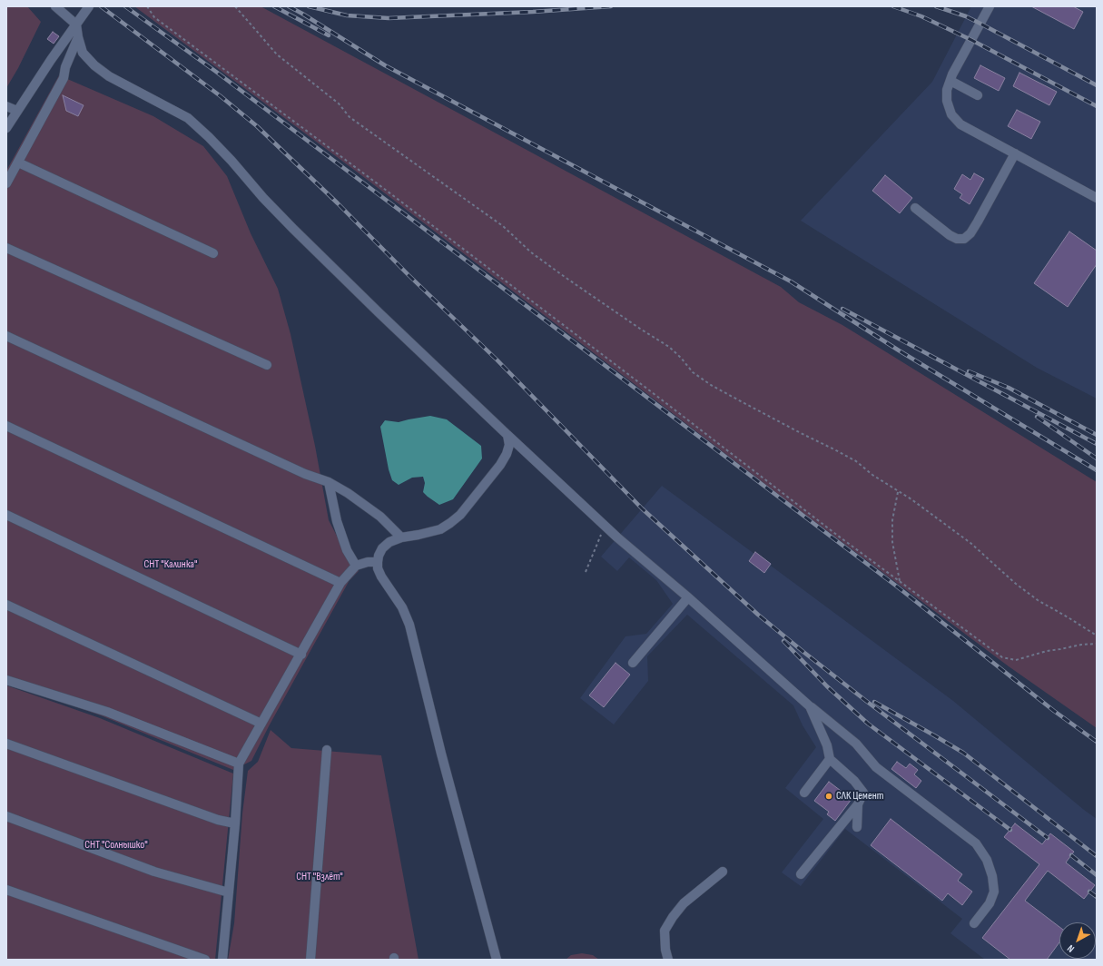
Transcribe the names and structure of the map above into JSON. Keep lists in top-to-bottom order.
{
  "parks": ["СНТ \"Калинка\"", "СНТ \"Солнышко\"", "СНТ \"Взлёт\""],
  "places": ["СЛК Цемент"],
  "north": "bottom left"
}
